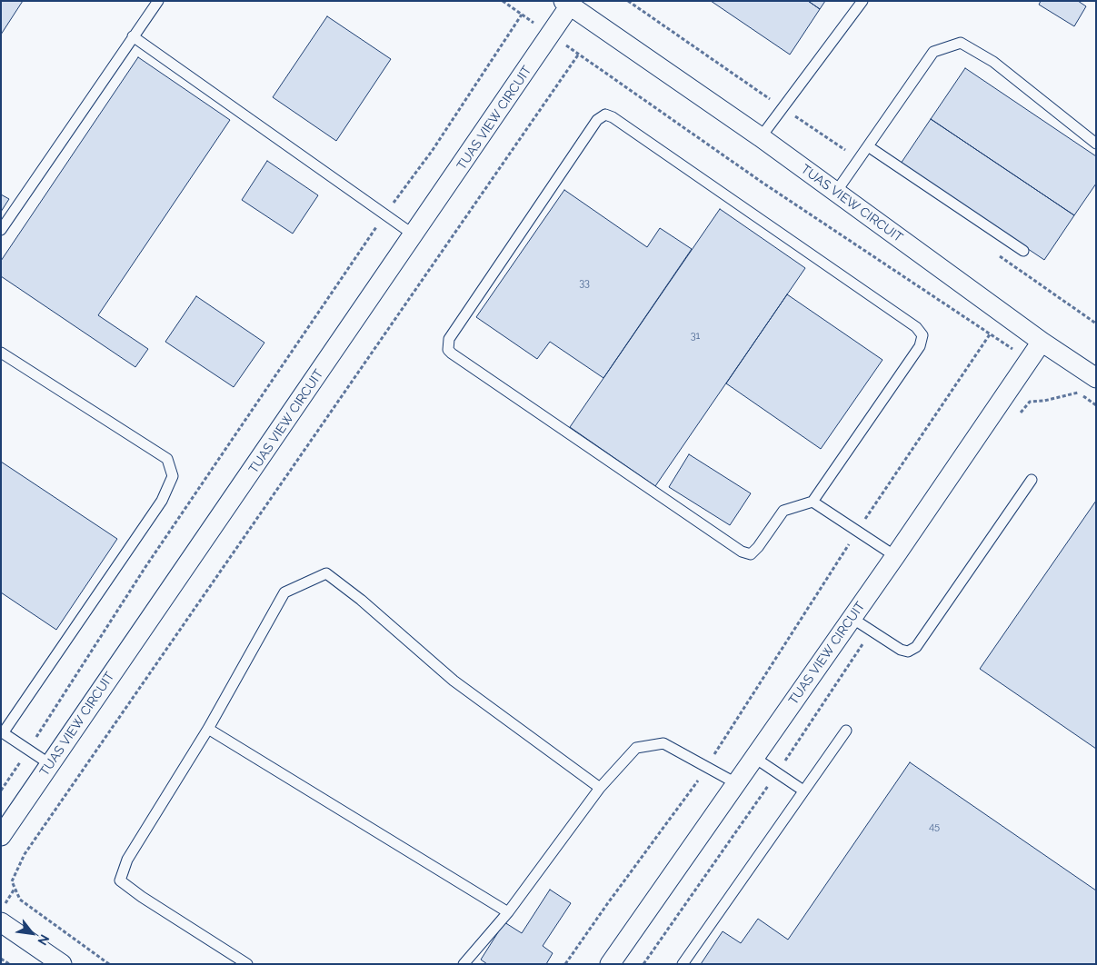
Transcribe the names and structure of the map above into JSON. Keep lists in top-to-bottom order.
{
  "streets": {
    "street": ["TUAS VIEW CIRCUIT"]
  },
  "house_numbers": ["33", "31", "45"],
  "north": "bottom right"
}
